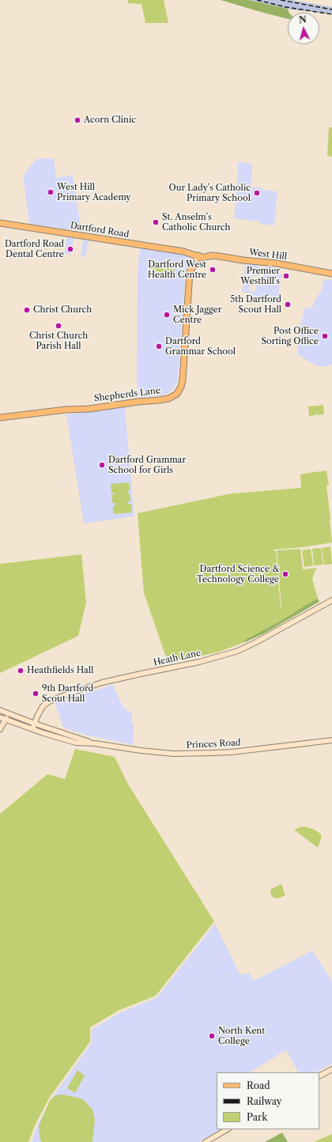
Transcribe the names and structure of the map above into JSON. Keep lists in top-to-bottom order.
{
  "streets": {
    "main road": [
      "Dartford Road",
      "West Hill",
      "Shepherds Lane",
      "Heath Lane",
      "Princes Road"
    ]
  },
  "crossings": [
    ["Dartford Road", "West Hill"],
    ["Dartford Road", "Shepherds Lane"],
    ["West Hill", "Shepherds Lane"],
    ["Heath Lane", "Princes Road"]
  ],
  "places": [
    "Acorn Clinic",
    "West Hill Primary Academy",
    "Our Lady's Catholic Primary School",
    "St. Anselm's Catholic Church",
    "Dartford Road Dental Centre",
    "Dartford West Health Centre",
    "Premier Westhill's",
    "5th Dartford Scout Hall",
    "Christ Church",
    "Mick Jagger Centre",
    "Christ Church Parish Hall",
    "Post Office Sorting Office",
    "Dartford Grammar School",
    "Dartford Grammar School for Girls",
    "Dartford Science & Technology College",
    "Heathfields Hall",
    "9th Dartford Scout Hall",
    "North Kent College"
  ],
  "legend": ["Road", "Railway", "Park"],
  "north": "top"
}
